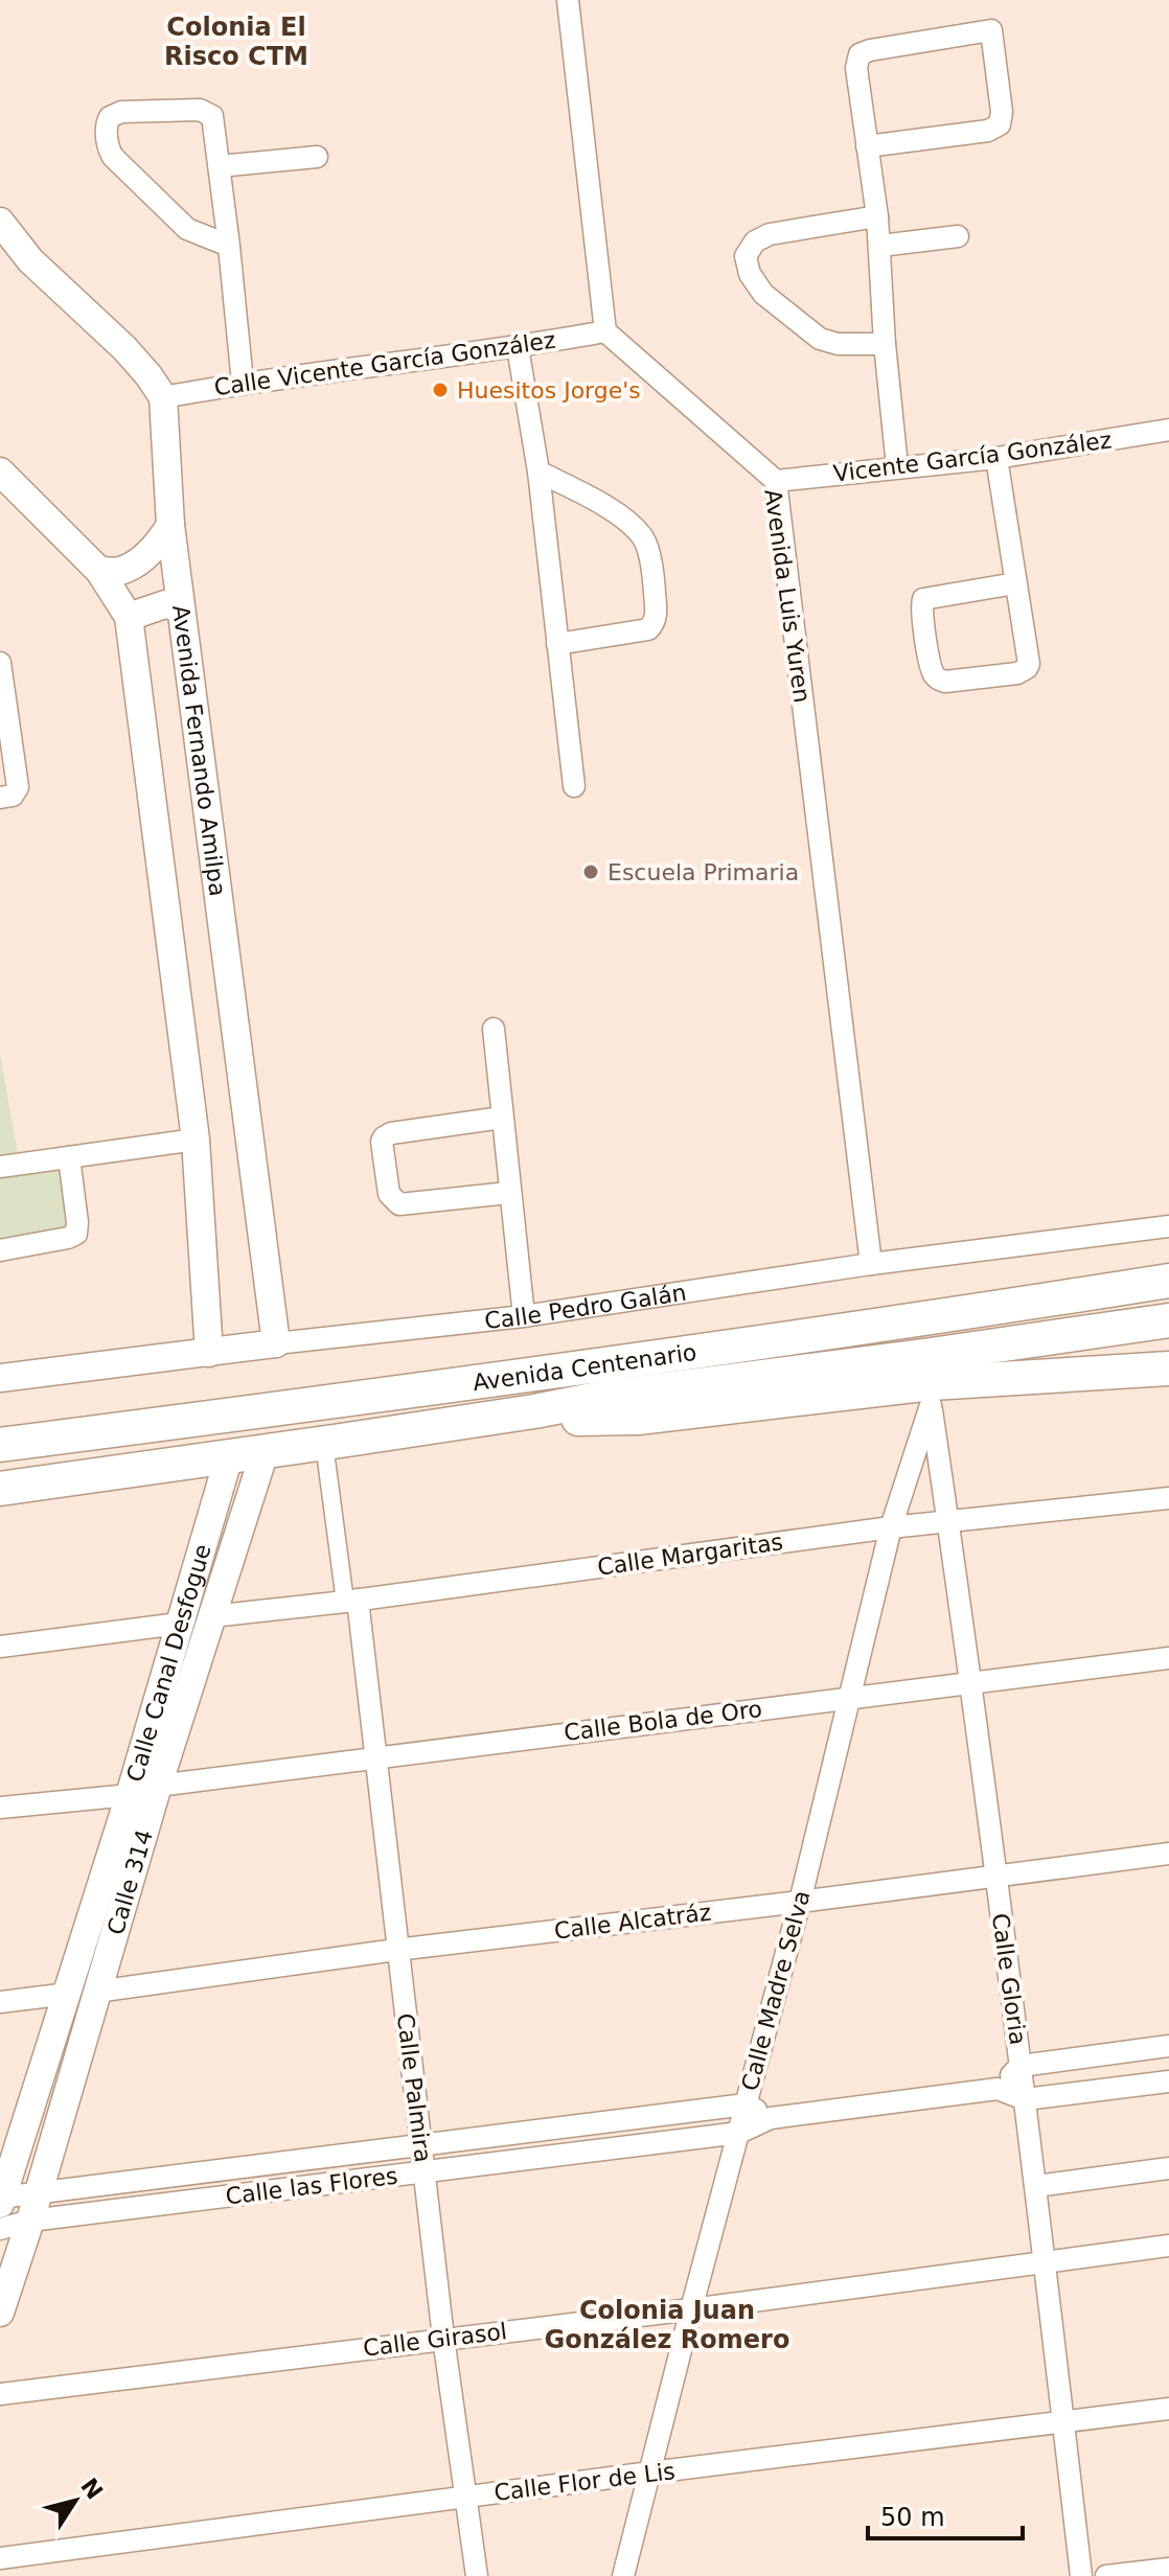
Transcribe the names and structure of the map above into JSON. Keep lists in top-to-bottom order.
{
  "streets": {
    "main road": ["Avenida Centenario"],
    "street": [
      "Calle Vicente García González",
      "Vicente García González",
      "Avenida Luis Yuren",
      "Avenida Fernando Amilpa",
      "Calle Pedro Galán",
      "Calle Margaritas",
      "Calle Canal Desfogue",
      "Calle Bola de Oro",
      "Calle 314",
      "Calle Alcatráz",
      "Calle Gloria",
      "Calle Madre Selva",
      "Calle Palmira",
      "Calle las Flores",
      "Calle Girasol",
      "Calle Flor de Lis"
    ]
  },
  "crossings": [
    ["Calle Vicente García González", "Avenida Luis Yuren"],
    ["Calle Vicente García González", "Avenida Fernando Amilpa"],
    ["Vicente García González", "Avenida Luis Yuren"],
    ["Avenida Luis Yuren", "Calle Pedro Galán"],
    ["Avenida Fernando Amilpa", "Calle Pedro Galán"],
    ["Avenida Centenario", "Calle Canal Desfogue"],
    ["Avenida Centenario", "Calle 314"],
    ["Avenida Centenario", "Calle Gloria"],
    ["Avenida Centenario", "Calle Madre Selva"],
    ["Calle Margaritas", "Calle 314"],
    ["Calle Margaritas", "Calle Gloria"],
    ["Calle Margaritas", "Calle Madre Selva"],
    ["Calle Margaritas", "Calle Palmira"],
    ["Calle Canal Desfogue", "Calle las Flores"],
    ["Calle Bola de Oro", "Calle 314"],
    ["Calle Bola de Oro", "Calle Gloria"],
    ["Calle Bola de Oro", "Calle Madre Selva"],
    ["Calle Bola de Oro", "Calle Palmira"],
    ["Calle 314", "Calle Alcatráz"],
    ["Calle 314", "Calle las Flores"],
    ["Calle Alcatráz", "Calle Gloria"],
    ["Calle Alcatráz", "Calle Madre Selva"],
    ["Calle Alcatráz", "Calle Palmira"],
    ["Calle Gloria", "Calle Madre Selva"],
    ["Calle Gloria", "Calle las Flores"],
    ["Calle Gloria", "Calle Girasol"],
    ["Calle Gloria", "Calle Flor de Lis"],
    ["Calle Madre Selva", "Calle las Flores"],
    ["Calle Madre Selva", "Calle Girasol"],
    ["Calle Madre Selva", "Calle Flor de Lis"],
    ["Calle Palmira", "Calle las Flores"],
    ["Calle Palmira", "Calle Girasol"],
    ["Calle Palmira", "Calle Flor de Lis"]
  ],
  "districts": ["Colonia El Risco CTM", "Colonia Juan González Romero"],
  "places": ["Huesitos Jorge's", "Escuela Primaria"],
  "scale_bar": "50 m",
  "north": "top right"
}
